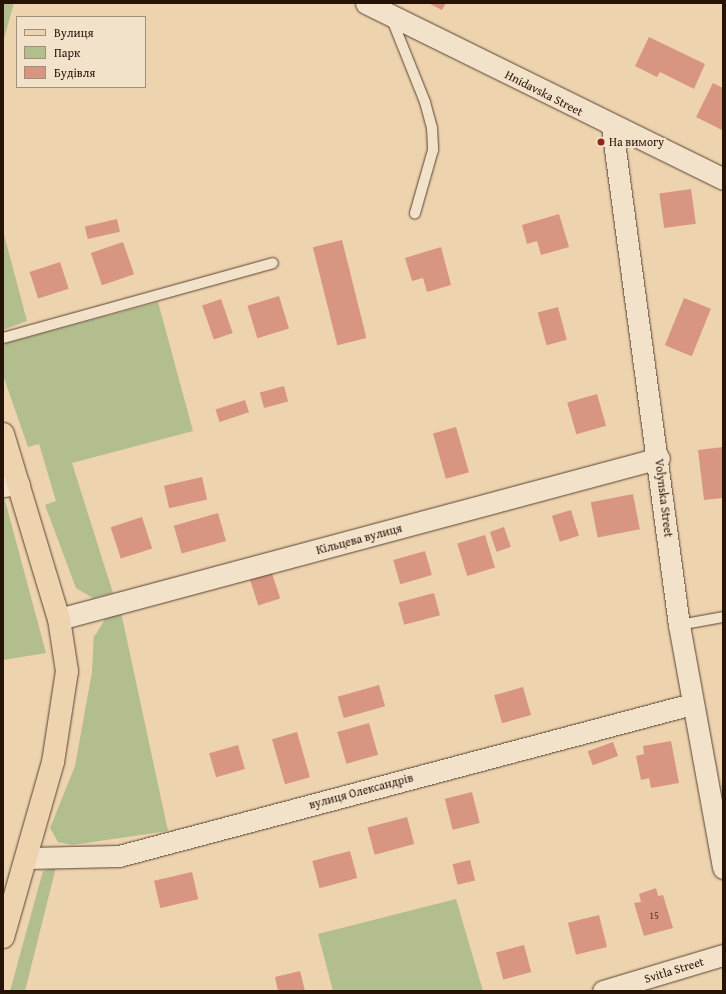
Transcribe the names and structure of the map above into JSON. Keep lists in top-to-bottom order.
{
  "streets": {
    "street": [
      "Hnidavska Street",
      "Volynska Street",
      "Кільцева вулиця",
      "вулиця Олександрів",
      "Svitla Street"
    ]
  },
  "crossings": [
    ["Hnidavska Street", "Volynska Street"],
    ["Volynska Street", "Кільцева вулиця"],
    ["Volynska Street", "вулиця Олександрів"]
  ],
  "places": ["На вимогу"],
  "house_numbers": ["15"],
  "legend": ["Вулиця", "Парк", "Будівля"]
}
